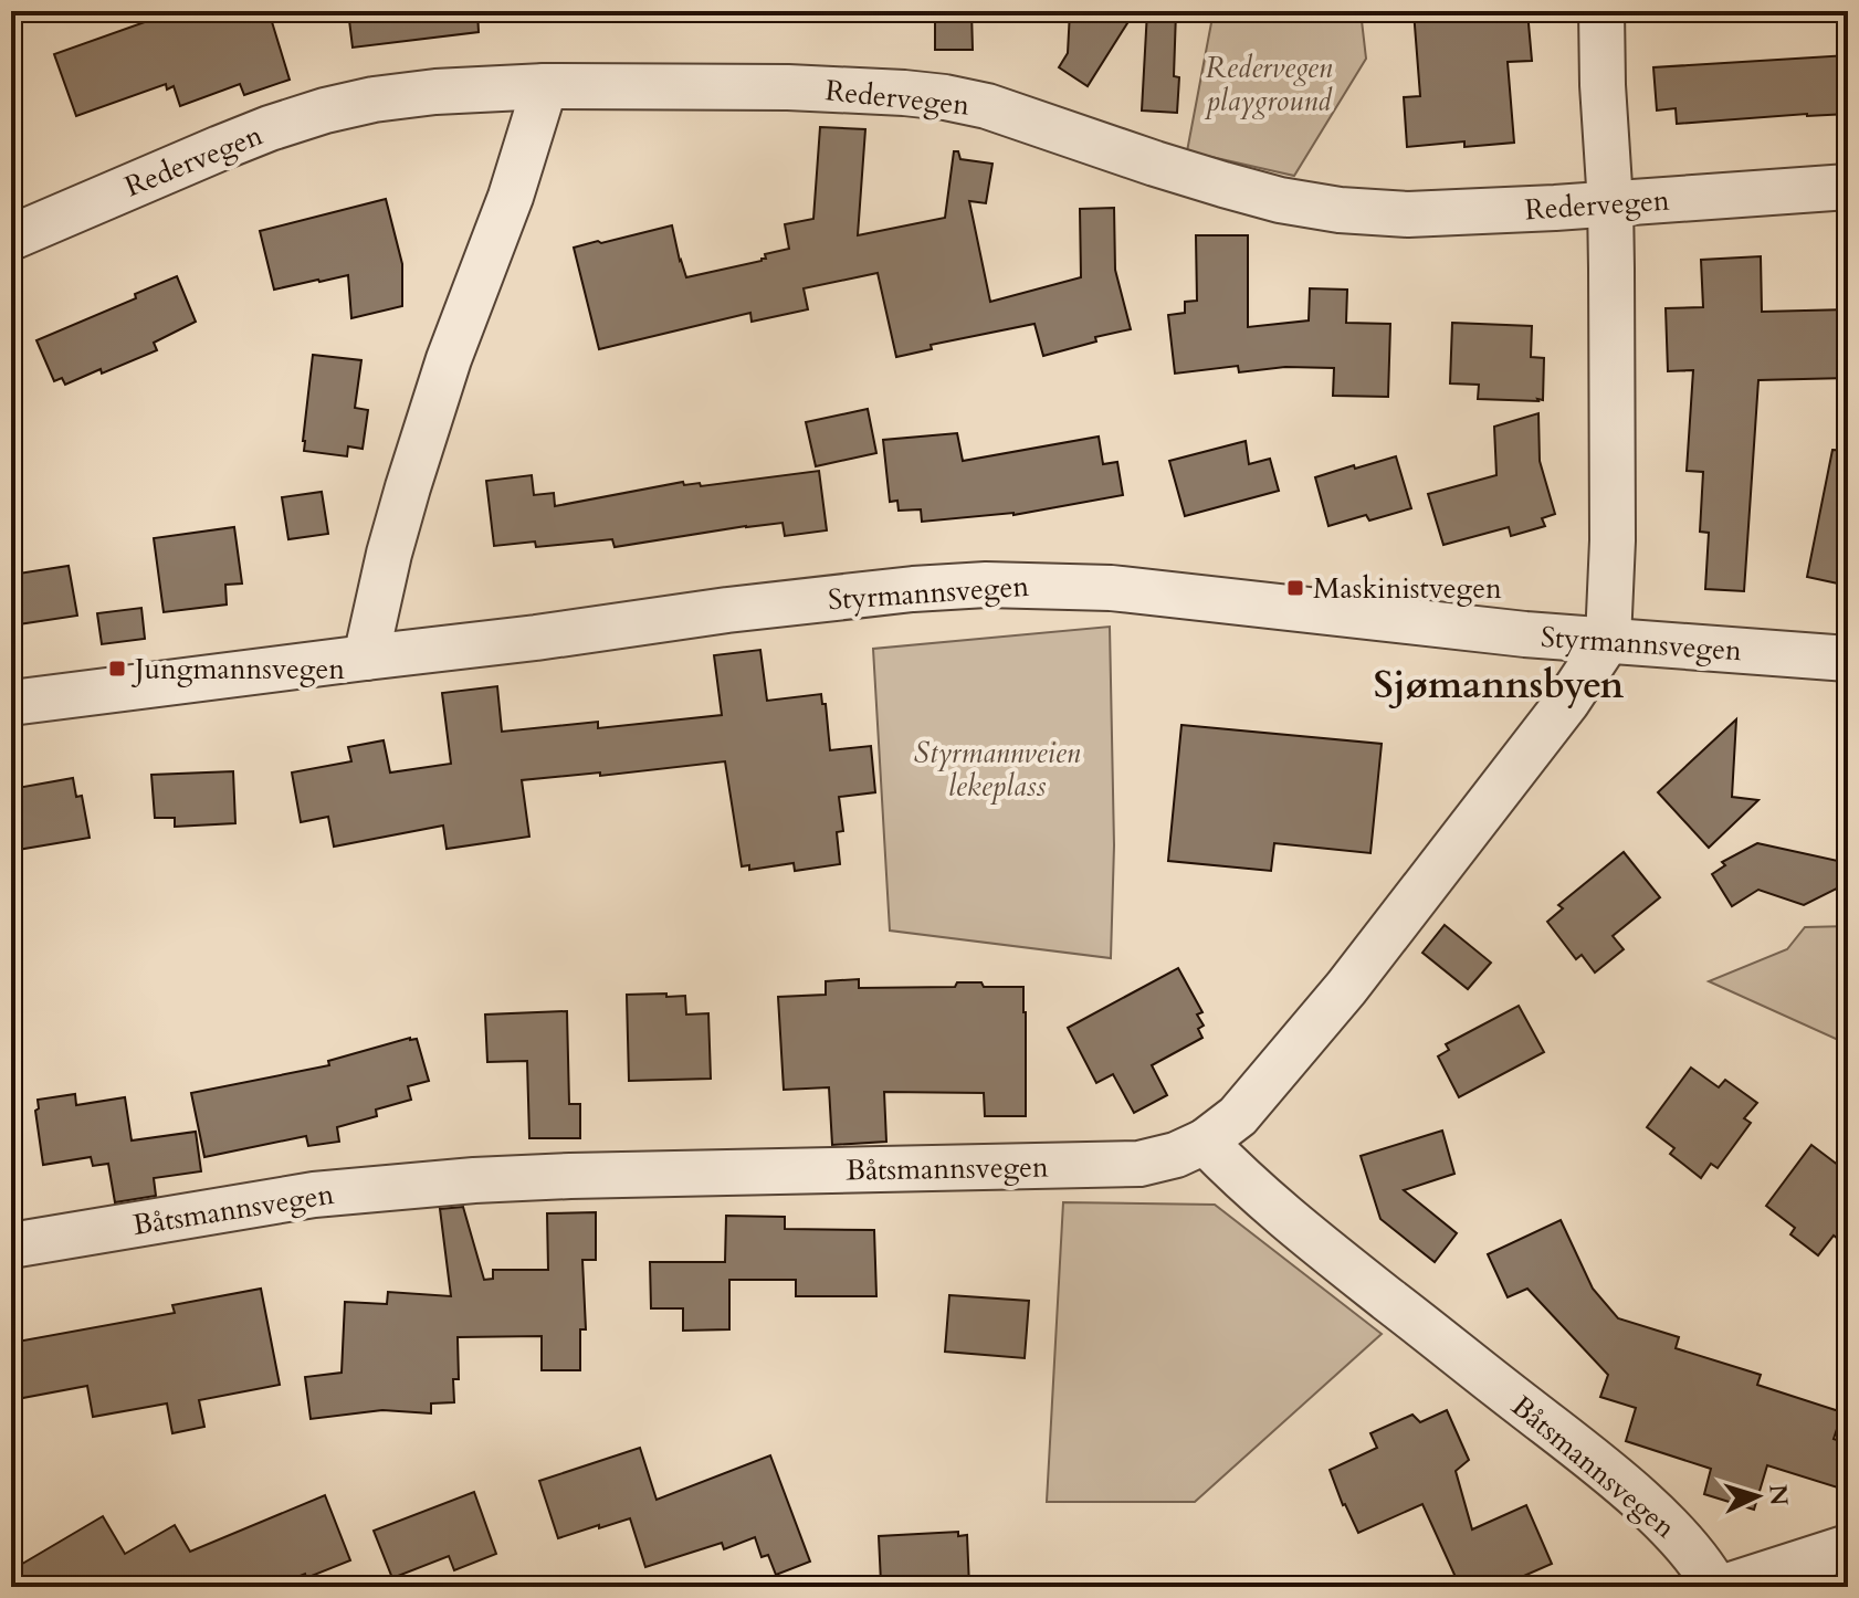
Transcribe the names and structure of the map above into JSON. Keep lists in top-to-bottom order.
{
  "streets": {
    "street": ["Redervegen", "Styrmannsvegen", "Båtsmannsvegen"]
  },
  "districts": ["Sjømannsbyen"],
  "parks": ["Redervegen playground", "Styrmannveien lekeplass"],
  "places": {
    "transit": ["Maskinistvegen", "Jungmannsvegen"]
  },
  "north": "right"
}
